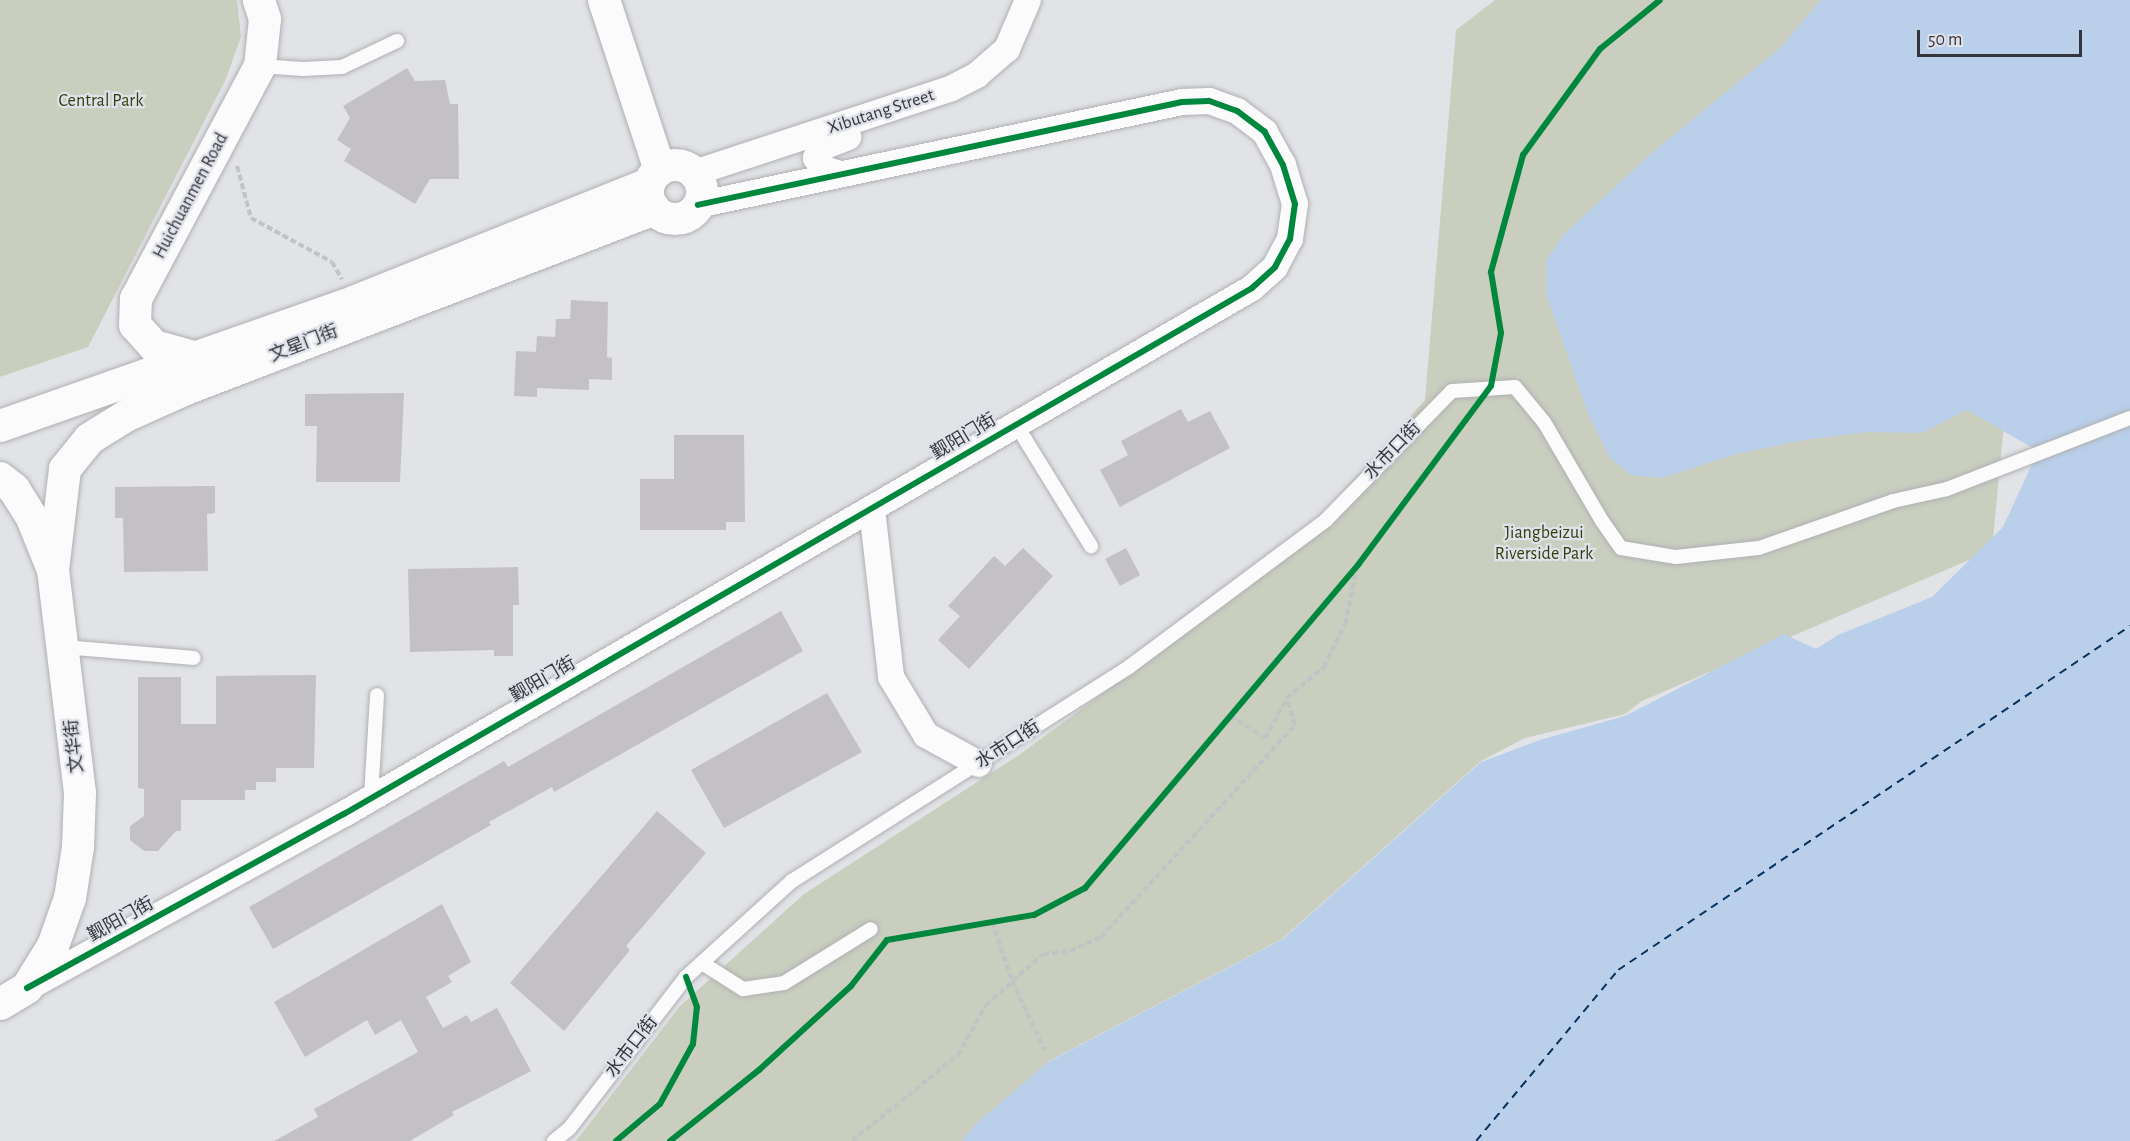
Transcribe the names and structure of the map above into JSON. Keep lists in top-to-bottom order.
{
  "streets": {
    "street": [
      "Xibutang Street",
      "Huichuanmen Road",
      "文星门街",
      "觐阳门街",
      "文华街"
    ],
    "lane": ["水市口街"]
  },
  "crossings": [
    ["Xibutang Street", "文星门街"],
    ["Huichuanmen Road", "文星门街"],
    ["文星门街", "文华街"],
    ["觐阳门街", "文华街"]
  ],
  "parks": ["Central Park", "Jiangbeizui Riverside Park"],
  "scale_bar": "50 m"
}
